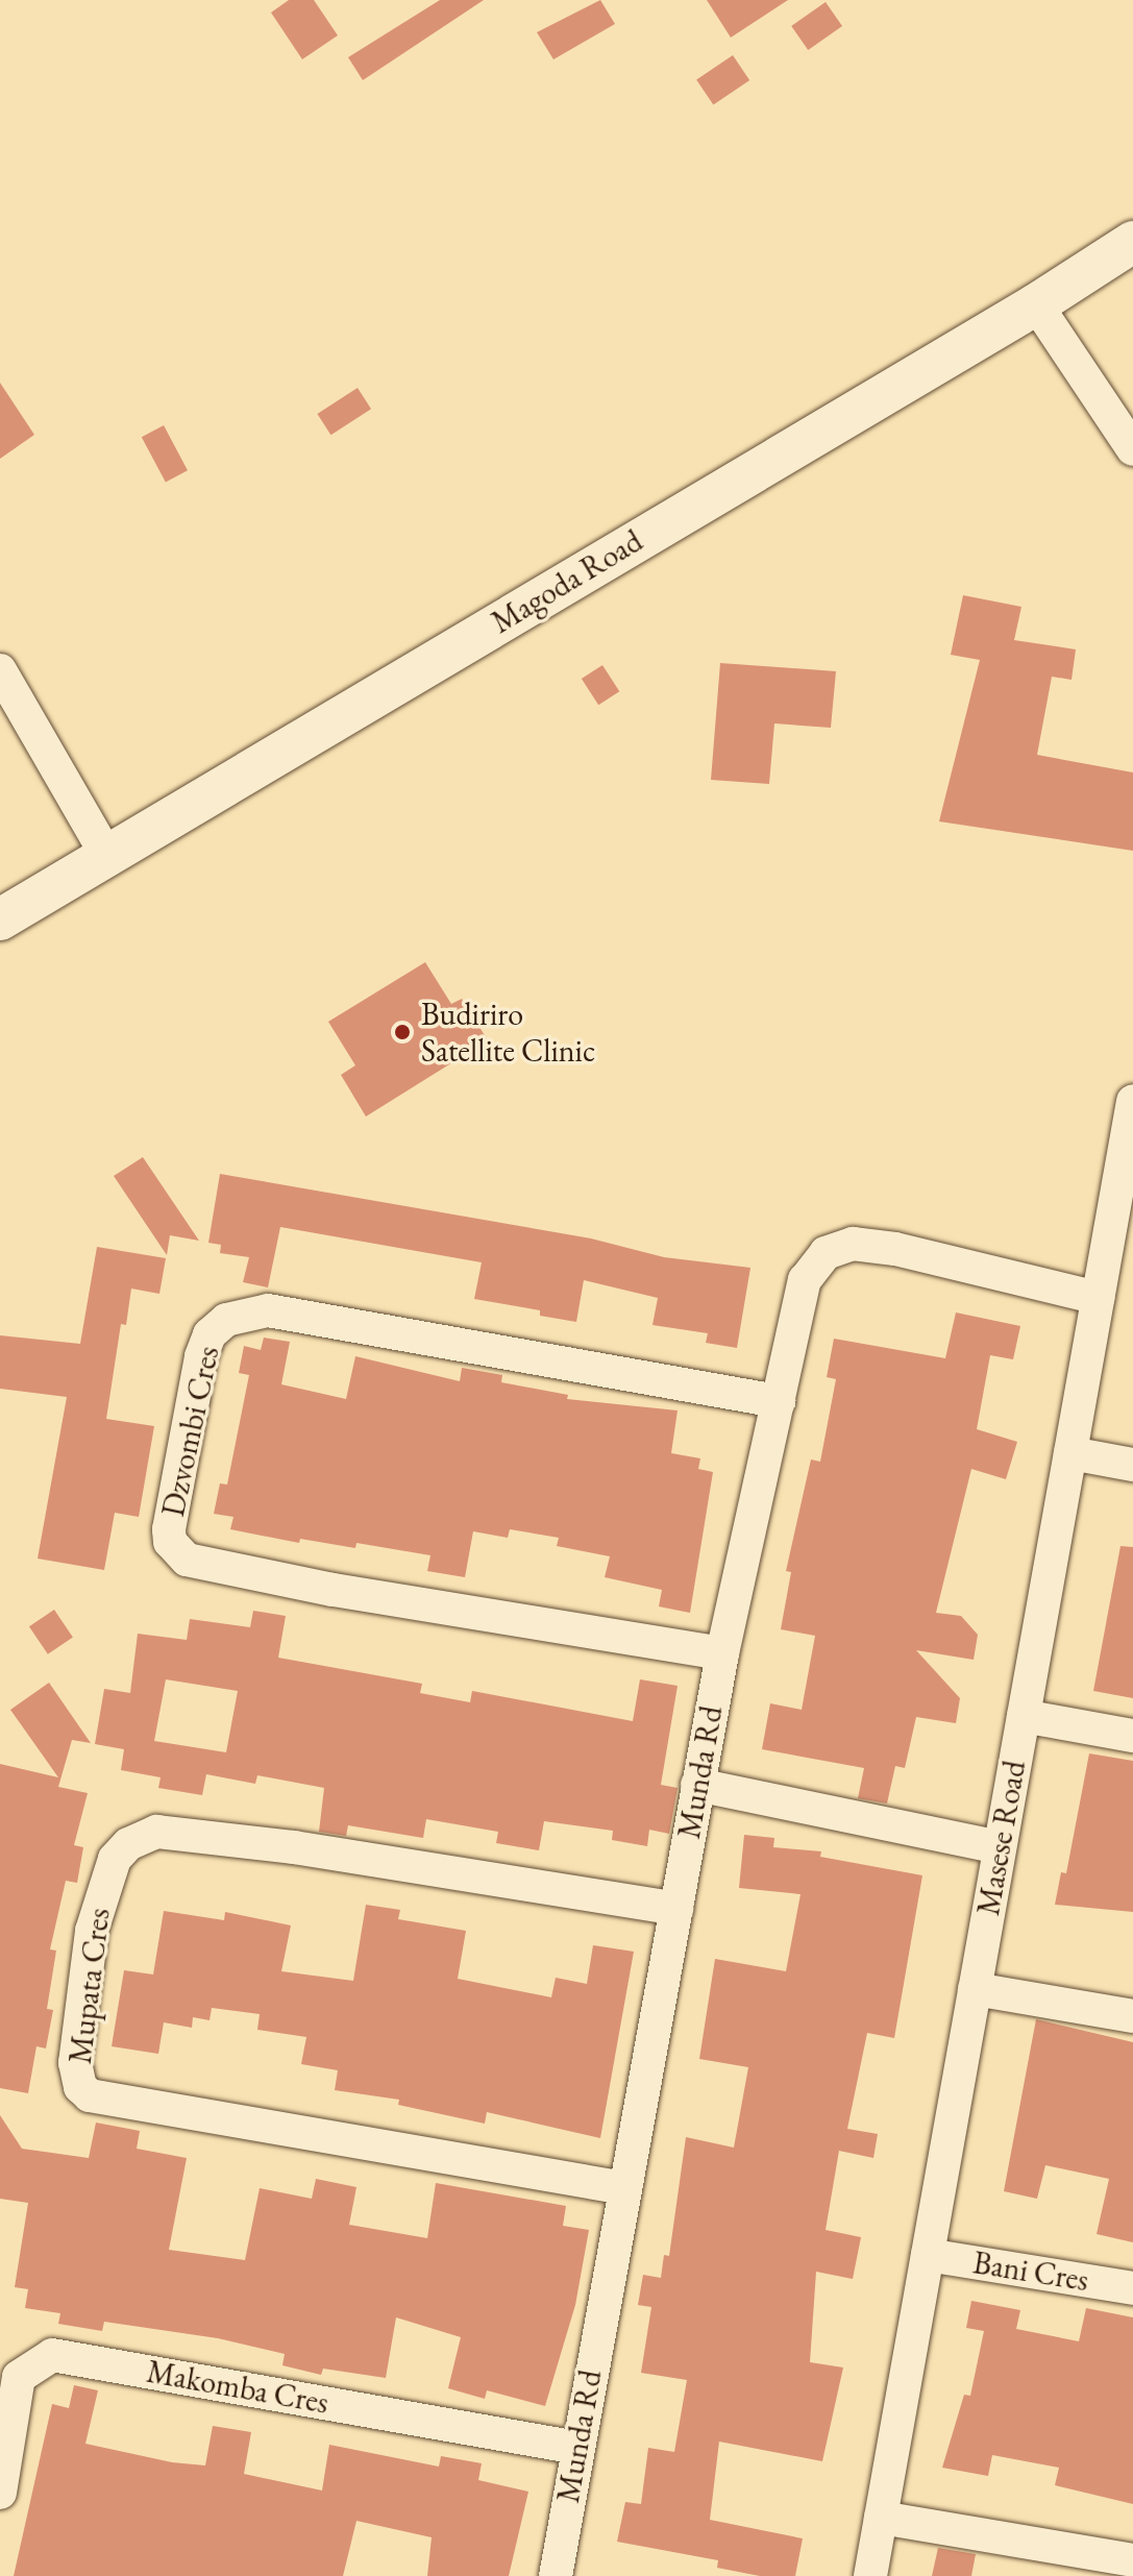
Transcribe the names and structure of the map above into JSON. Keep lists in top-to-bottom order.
{
  "streets": {
    "street": [
      "Magoda Road",
      "Dzvombi Cres",
      "Munda Rd",
      "Masese Road",
      "Mupata Cres",
      "Bani Cres",
      "Makomba Cres"
    ]
  },
  "crossings": [
    ["Dzvombi Cres", "Munda Rd"],
    ["Munda Rd", "Masese Road"],
    ["Munda Rd", "Mupata Cres"],
    ["Munda Rd", "Makomba Cres"],
    ["Masese Road", "Bani Cres"]
  ],
  "places": ["Budiriro Satellite Clinic"]
}
